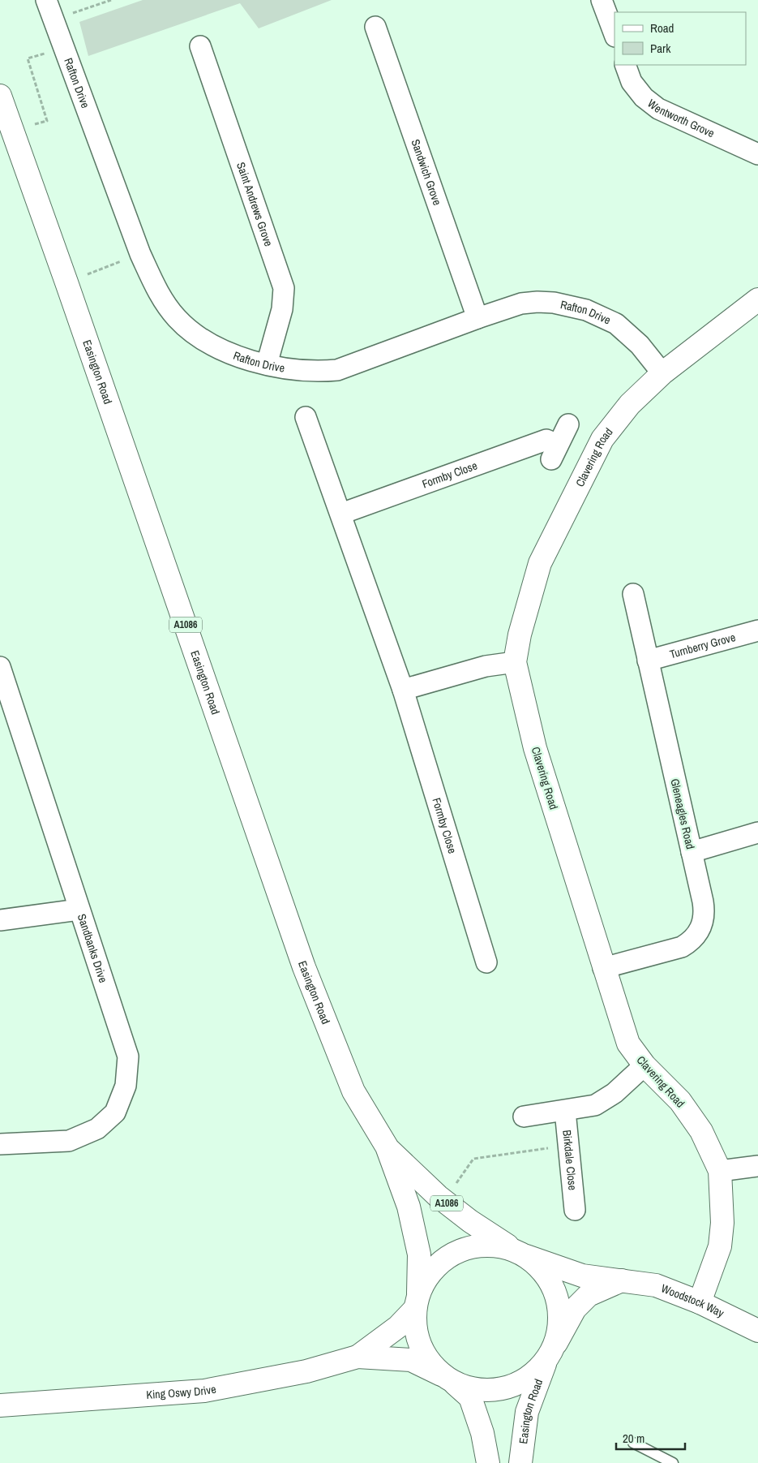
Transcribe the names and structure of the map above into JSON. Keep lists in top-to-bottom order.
{
  "streets": {
    "main road": [
      "Easington Road",
      "Clavering Road",
      "A1086",
      "Woodstock Way",
      "King Oswy Drive"
    ],
    "street": [
      "Rafton Drive",
      "Wentworth Grove",
      "Sandwich Grove",
      "Saint Andrews Grove",
      "Formby Close",
      "Turnberry Grove",
      "Gleneagles Road",
      "Sandbanks Drive",
      "Birkdale Close"
    ]
  },
  "crossings": [
    ["Rafton Drive", "Sandwich Grove"],
    ["Rafton Drive", "Saint Andrews Grove"],
    ["Rafton Drive", "Clavering Road"],
    ["Easington Road", "Woodstock Way"],
    ["Easington Road", "King Oswy Drive"],
    ["Clavering Road", "Gleneagles Road"],
    ["Clavering Road", "Woodstock Way"],
    ["Turnberry Grove", "Gleneagles Road"],
    ["Woodstock Way", "King Oswy Drive"]
  ],
  "legend": ["Road", "Park"],
  "scale_bar": "20 m"
}
